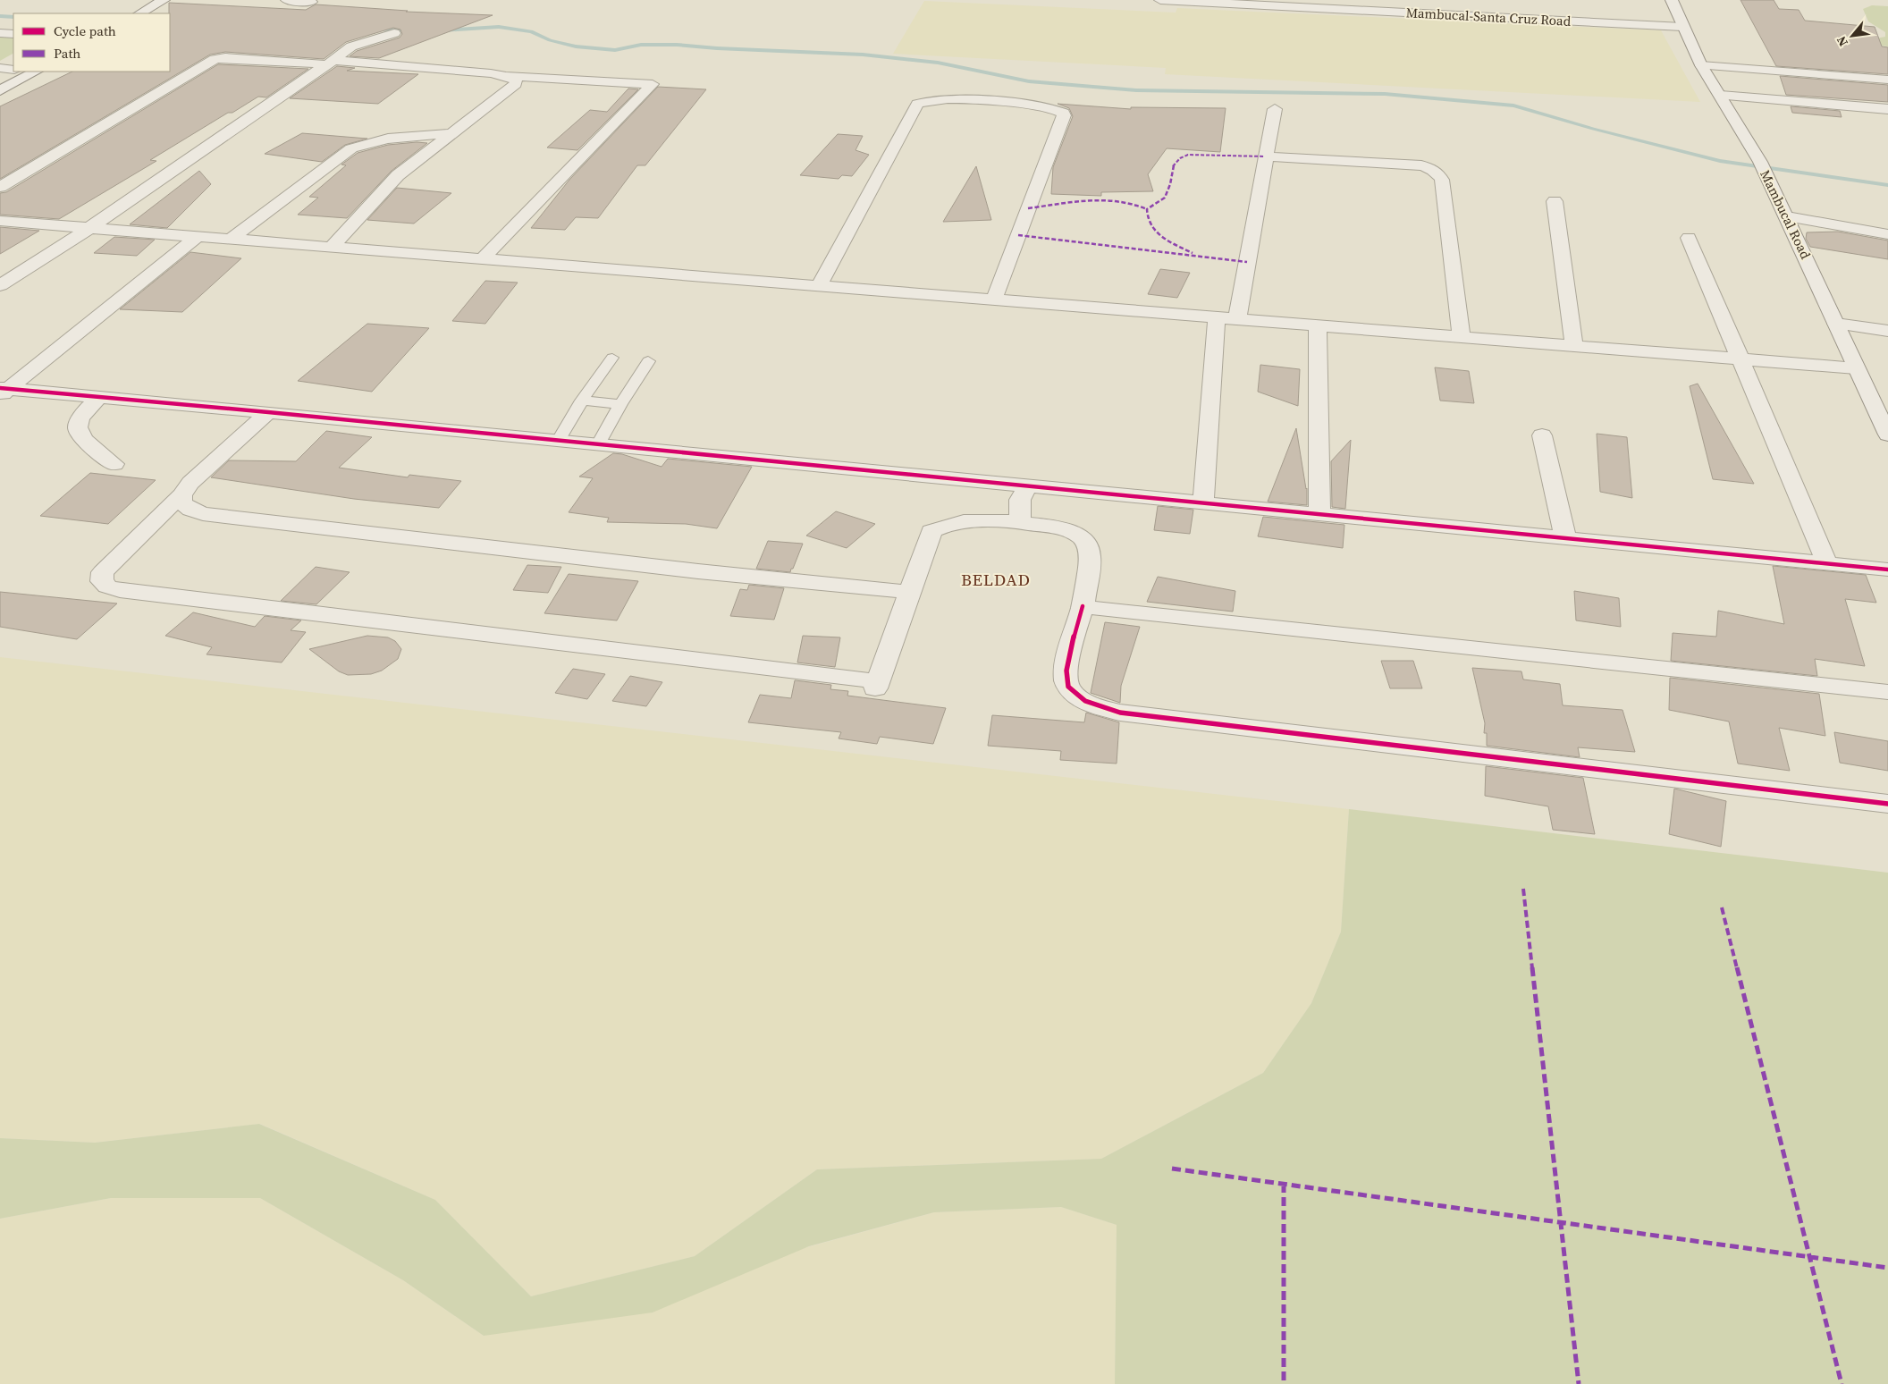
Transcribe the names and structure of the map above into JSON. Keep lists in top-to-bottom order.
{
  "streets": {
    "street": ["Mambucal-Santa Cruz Road", "Mambucal Road"]
  },
  "crossings": [
    ["Mambucal-Santa Cruz Road", "Mambucal Road"]
  ],
  "districts": ["BELDAD"],
  "legend": ["Cycle path", "Path"],
  "north": "bottom left"
}
